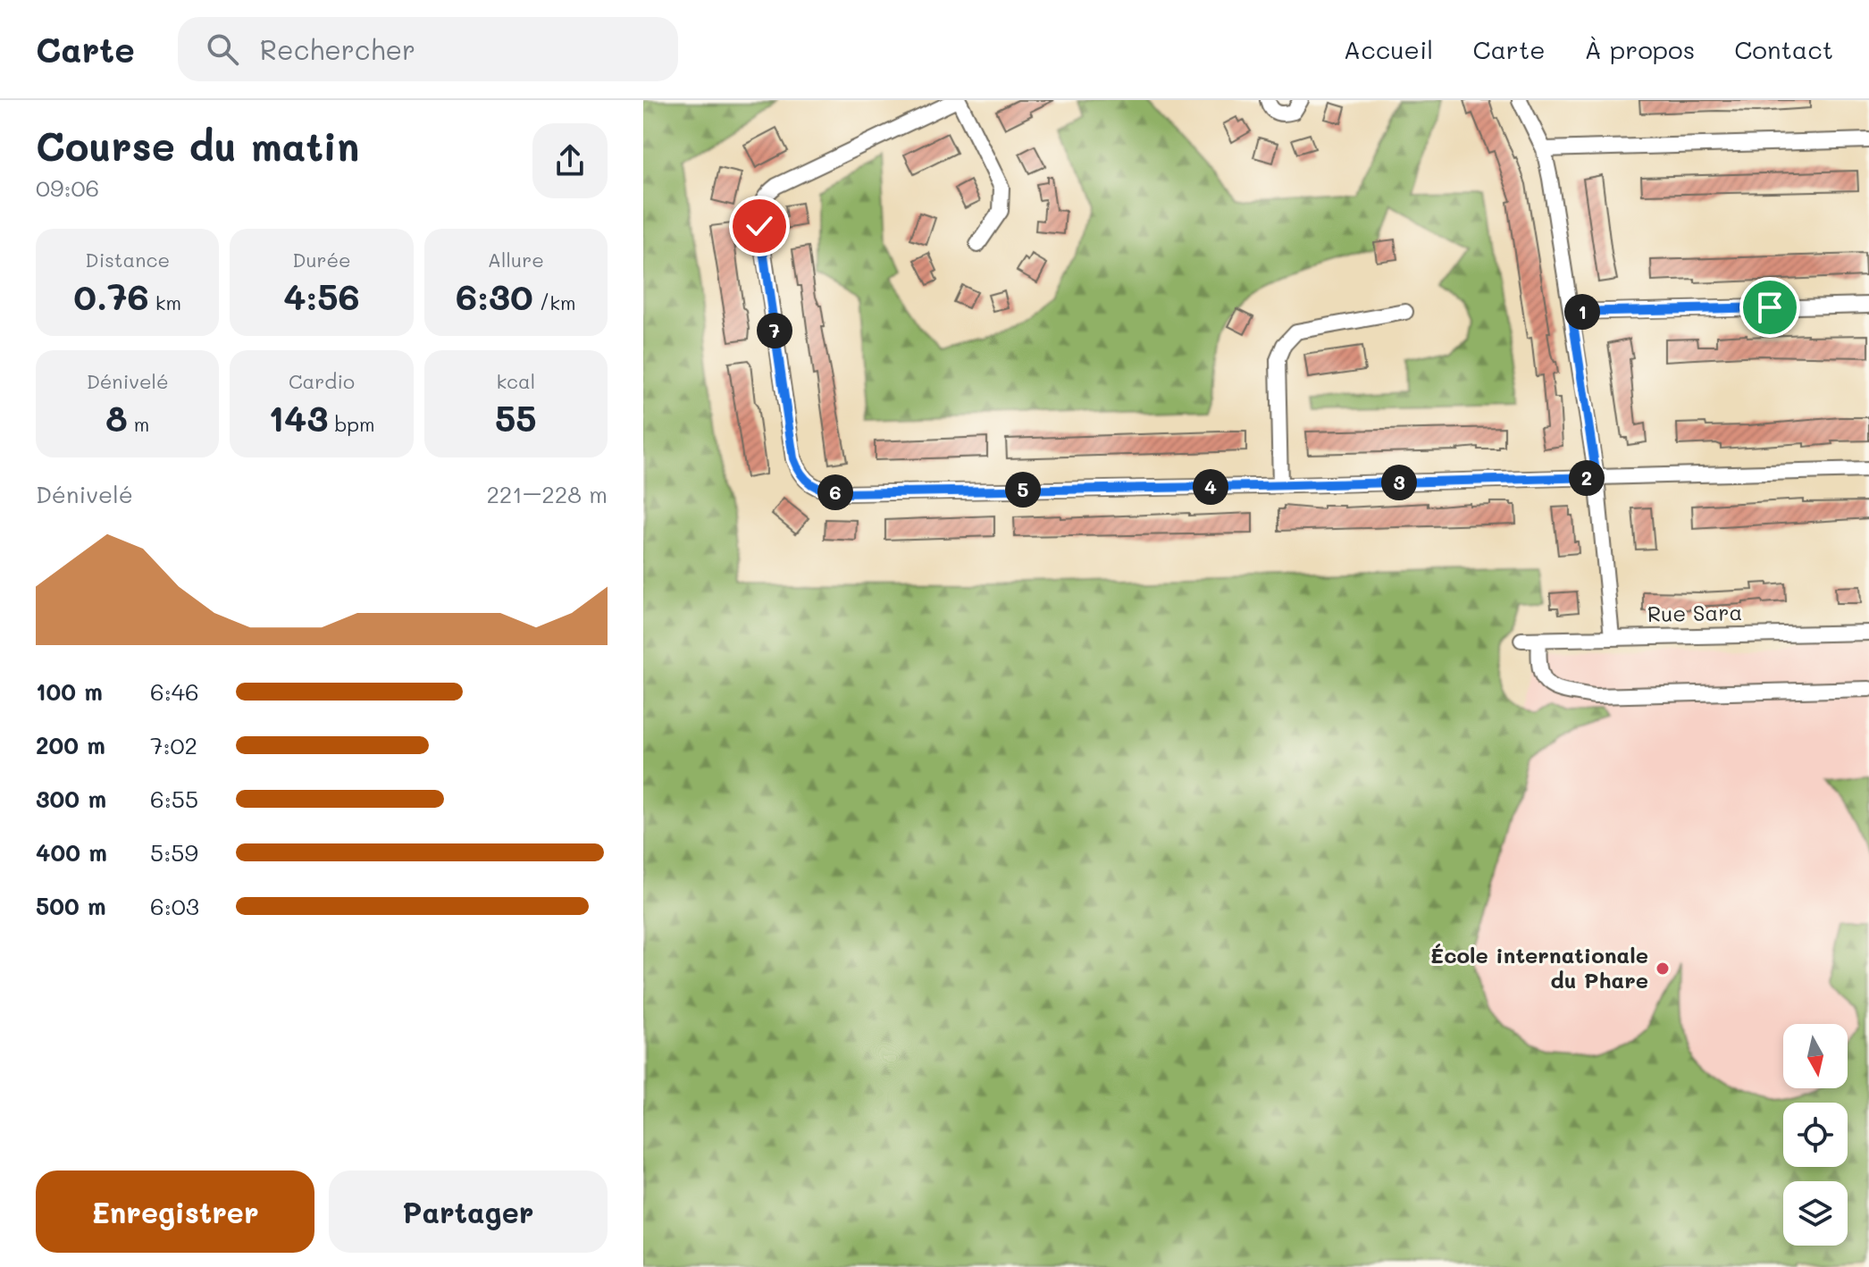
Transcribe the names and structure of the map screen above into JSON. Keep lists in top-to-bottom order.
{
  "streets": {
    "street": ["Rue Sara"]
  },
  "places": ["École internationale du Phare"],
  "north": "bottom",
  "page": {
    "header": "Carte",
    "search": "Rechercher",
    "nav": [
      "Accueil",
      "Carte",
      "À propos",
      "Contact"
    ],
    "heading": ["Course du matin", "09:06"],
    "stats": [
      ["Distance", "0.76 km"],
      ["Durée", "4:56"],
      ["Allure", "6:30 /km"],
      ["Dénivelé", "8 m"],
      ["Cardio", "143 bpm"],
      ["kcal", "55"]
    ],
    "pins": [
      "1",
      "7",
      "2",
      "3",
      "4",
      "5",
      "6"
    ],
    "chart": ["Dénivelé", "221–228 m"],
    "list": [
      {
        "name": "100 m",
        "note": "6:46"
      },
      {
        "name": "200 m",
        "note": "7:02"
      },
      {
        "name": "300 m",
        "note": "6:55"
      },
      {
        "name": "400 m",
        "note": "5:59"
      },
      {
        "name": "500 m",
        "note": "6:03"
      }
    ],
    "buttons": ["Enregistrer", "Partager"]
  }
}
